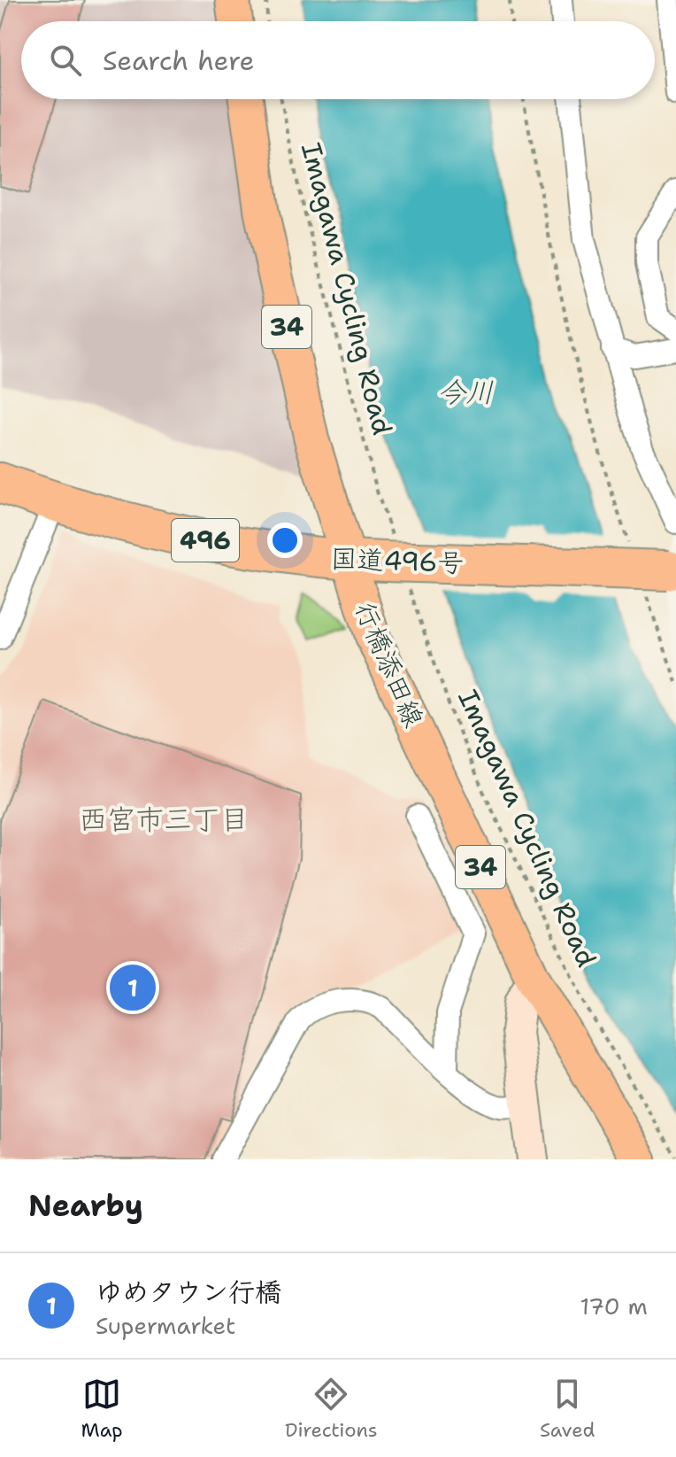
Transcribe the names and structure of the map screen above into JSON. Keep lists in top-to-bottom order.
{
  "streets": {
    "highway": ["496", "国道496号"],
    "main road": ["34", "行橋添田線"],
    "path": ["Imagawa Cycling Road"]
  },
  "crossings": [
    ["Imagawa Cycling Road", "国道496号"],
    ["国道496号", "行橋添田線"]
  ],
  "districts": ["西宮市三丁目"],
  "water": ["今川"],
  "page": {
    "search": "Search here",
    "pins": "1",
    "heading": "Nearby",
    "list": [
      {
        "mark": "1",
        "name": "ゆめタウン行橋",
        "note": "Supermarket",
        "value": "170 m"
      }
    ],
    "nav": ["Map", "Directions", "Saved"]
  }
}
